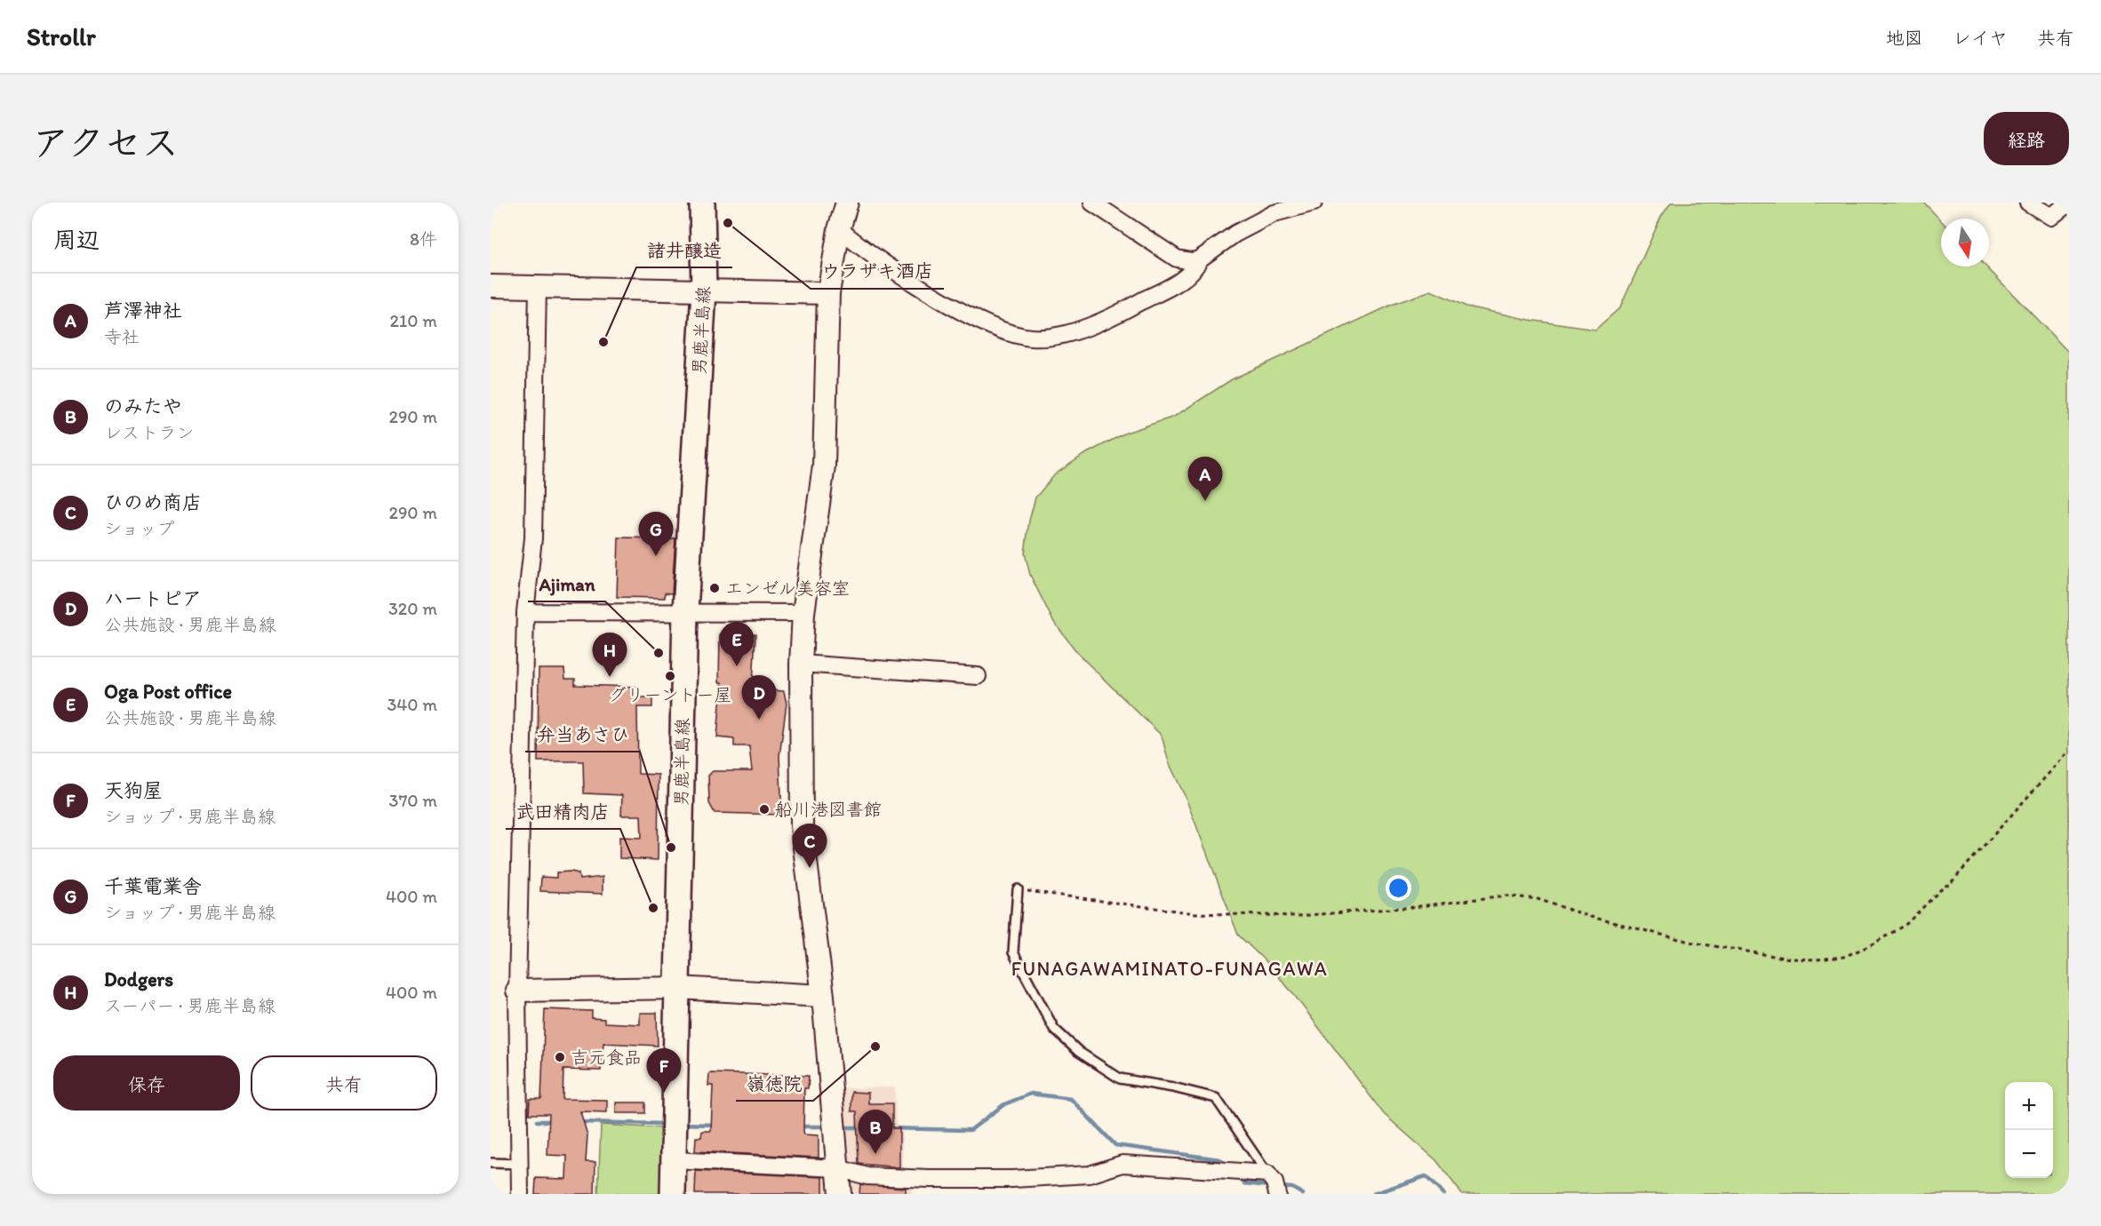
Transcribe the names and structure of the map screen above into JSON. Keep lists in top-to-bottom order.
{
  "streets": {
    "main road": ["男鹿半島線"]
  },
  "districts": ["FUNAGAWAMINATO-FUNAGAWA"],
  "places": [
    "ウラザキ酒店",
    "諸井醸造",
    "エンゼル美容室",
    "Ajiman",
    "グリーントー屋",
    "船川港図書館",
    "弁当あさひ",
    "武田精肉店",
    "嶺徳院",
    "吉元食品"
  ],
  "north": "bottom",
  "page": {
    "header": "Strollr",
    "nav": ["地図", "レイヤ", "共有"],
    "title": "アクセス",
    "buttons": [
      "経路",
      ["保存", "共有"]
    ],
    "heading": ["周辺", "8件"],
    "list": [
      {
        "mark": "A",
        "name": "芦澤神社",
        "note": "寺社",
        "value": "210 m"
      },
      {
        "mark": "B",
        "name": "のみたや",
        "note": "レストラン",
        "value": "290 m"
      },
      {
        "mark": "C",
        "name": "ひのめ商店",
        "note": "ショップ",
        "value": "290 m"
      },
      {
        "mark": "D",
        "name": "ハートピア",
        "note": "公共施設 · 男鹿半島線",
        "value": "320 m"
      },
      {
        "mark": "E",
        "name": "Oga Post office",
        "note": "公共施設 · 男鹿半島線",
        "value": "340 m"
      },
      {
        "mark": "F",
        "name": "天狗屋",
        "note": "ショップ · 男鹿半島線",
        "value": "370 m"
      },
      {
        "mark": "G",
        "name": "千葉電業舎",
        "note": "ショップ · 男鹿半島線",
        "value": "400 m"
      },
      {
        "mark": "H",
        "name": "Dodgers",
        "note": "スーパー · 男鹿半島線",
        "value": "400 m"
      }
    ],
    "pins": [
      "A",
      "G",
      "E",
      "H",
      "D",
      "C",
      "F",
      "B"
    ],
    "map_buttons": ["+", "−"]
  }
}
